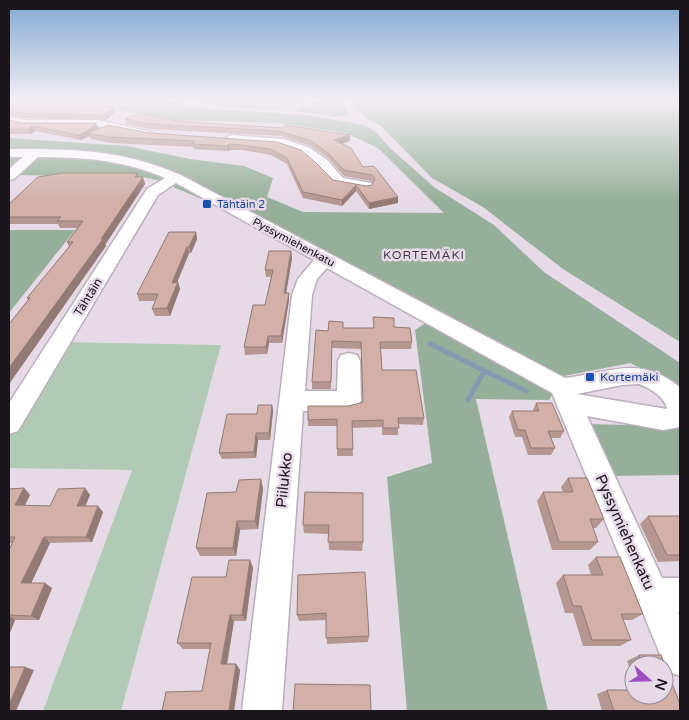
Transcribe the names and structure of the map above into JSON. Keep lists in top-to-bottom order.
{
  "streets": {
    "street": ["Pyssymiehenkatu", "Tähtäin", "Piilukko"]
  },
  "crossings": [
    ["Pyssymiehenkatu", "Tähtäin"],
    ["Pyssymiehenkatu", "Piilukko"]
  ],
  "districts": ["KORTEMÄKI"],
  "places": {
    "transit": ["Tähtäin 2", "Kortemäki"]
  },
  "north": "right"
}
